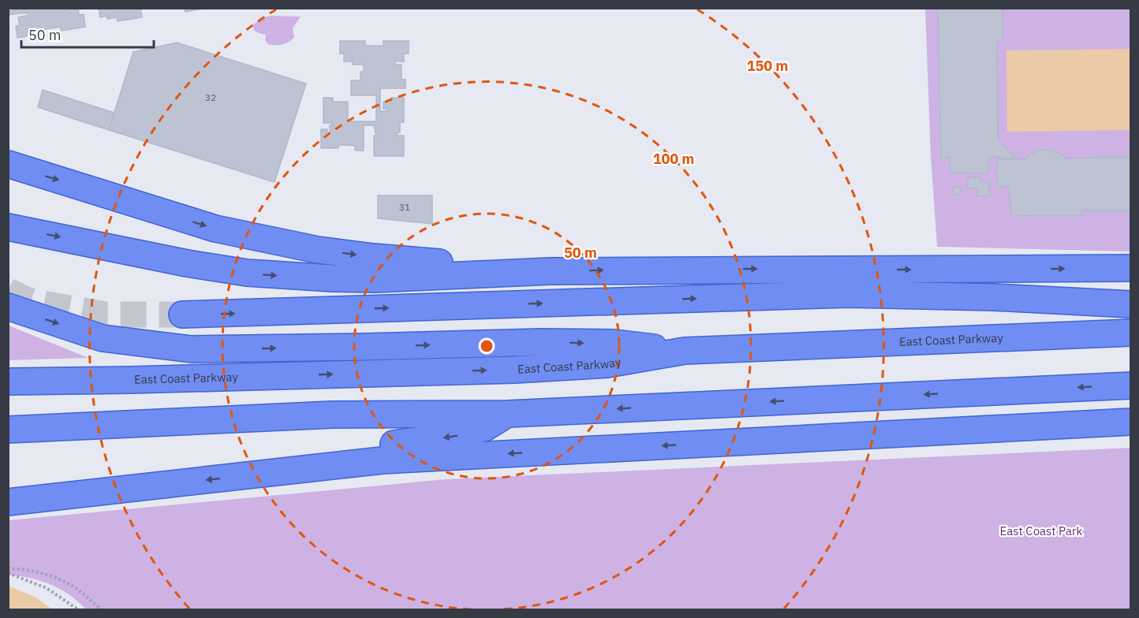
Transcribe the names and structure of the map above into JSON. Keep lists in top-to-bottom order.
{
  "streets": {
    "highway": ["East Coast Parkway"]
  },
  "parks": ["East Coast Park"],
  "house_numbers": ["32", "31"],
  "scale_bar": "50 m",
  "rings": ["150 m", "100 m", "50 m"]
}
